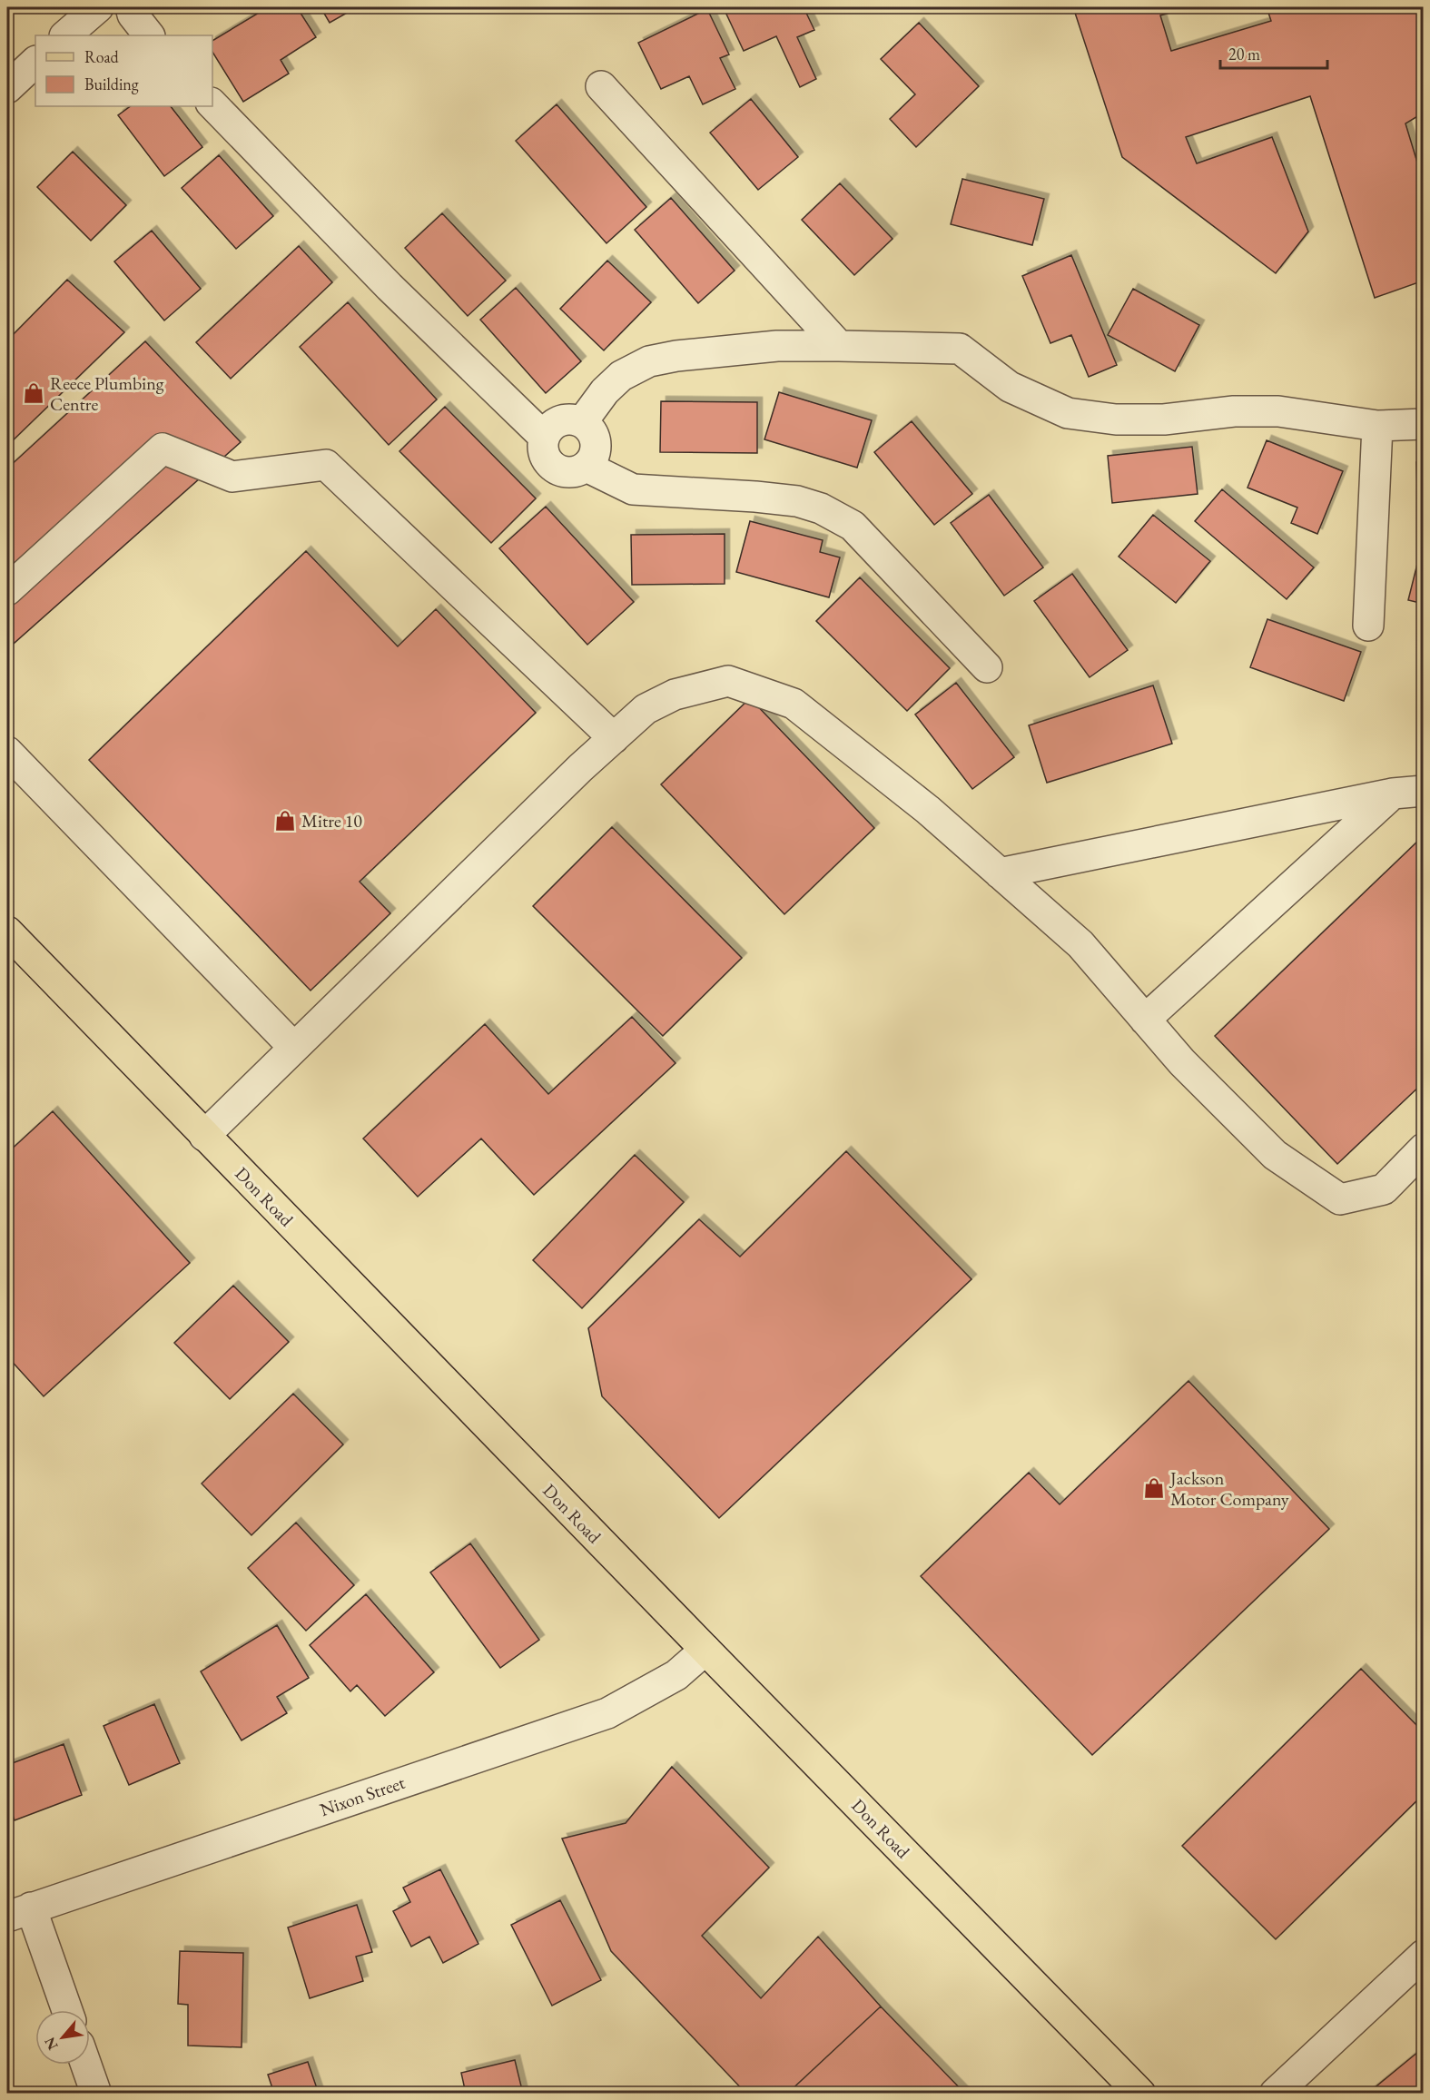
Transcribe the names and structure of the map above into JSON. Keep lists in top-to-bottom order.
{
  "streets": {
    "main road": ["Don Road"],
    "street": ["Nixon Street"]
  },
  "crossings": [
    ["Don Road", "Nixon Street"]
  ],
  "places": {
    "shop": ["Reece Plumbing Centre", "Mitre 10", "Jackson Motor Company"]
  },
  "legend": ["Road", "Building"],
  "scale_bar": "20 m",
  "north": "bottom left"
}
